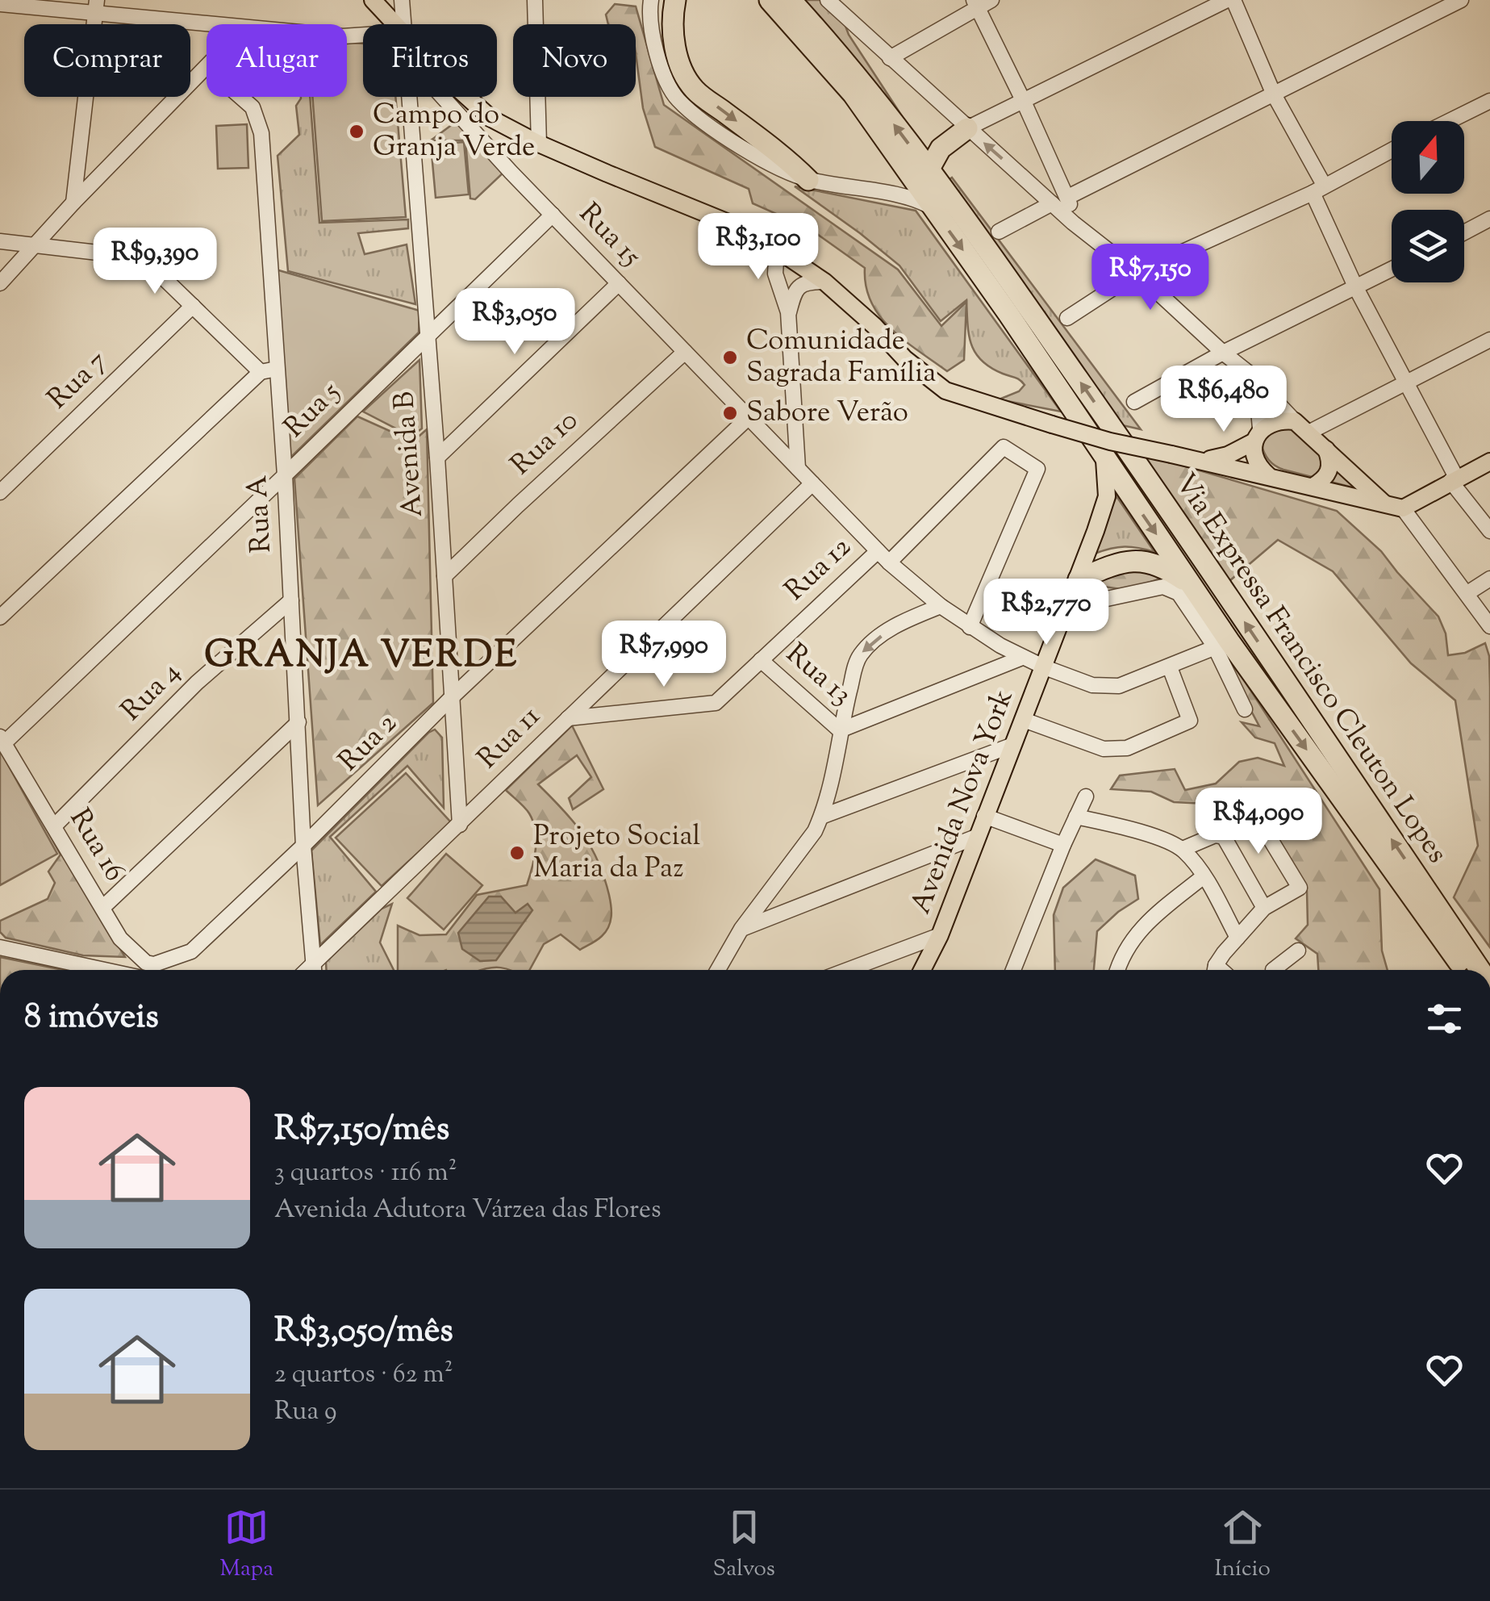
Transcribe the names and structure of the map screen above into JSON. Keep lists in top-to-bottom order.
{
  "streets": {
    "highway": ["Via Expressa Francisco Cleuton Lopes"],
    "main road": ["Avenida Nova York"],
    "street": [
      "Rua 15",
      "Rua 7",
      "Rua 5",
      "Rua 10",
      "Avenida B",
      "Rua A",
      "Rua 12",
      "Rua 13",
      "Rua 4",
      "Rua 11",
      "Rua 2",
      "Rua 16"
    ]
  },
  "crossings": [
    ["Rua 15", "Rua 5"],
    ["Rua 15", "Rua 10"],
    ["Rua 15", "Rua 12"],
    ["Rua 15", "Via Expressa Francisco Cleuton Lopes"],
    ["Rua 15", "Rua 11"],
    ["Rua 15", "Rua 2"],
    ["Rua 15", "Avenida Nova York"],
    ["Rua 5", "Avenida B"],
    ["Rua 5", "Rua A"],
    ["Rua 5", "Rua 16"],
    ["Rua 10", "Avenida B"],
    ["Avenida B", "Rua 11"],
    ["Avenida B", "Rua 2"],
    ["Rua A", "Rua 4"],
    ["Rua A", "Rua 11"],
    ["Rua A", "Rua 2"],
    ["Rua 12", "Rua 13"],
    ["Rua 12", "Rua 11"],
    ["Via Expressa Francisco Cleuton Lopes", "Avenida Nova York"],
    ["Rua 4", "Rua 16"],
    ["Rua 2", "Rua 16"]
  ],
  "districts": ["GRANJA VERDE"],
  "places": [
    "Campo do Granja Verde",
    "Comunidade Sagrada Família",
    "Sabore Verão",
    "Projeto Social Maria da Paz"
  ],
  "north": "top",
  "page": {
    "chip": [
      "Comprar",
      "Alugar",
      "Filtros",
      "Novo"
    ],
    "price": [
      "R$3,100",
      "R$9,390",
      "R$7,150",
      "R$3,050",
      "R$6,480",
      "R$2,770",
      "R$7,990",
      "R$4,090"
    ],
    "heading": "8 imóveis",
    "list": [
      {
        "name": "R$7,150/mês",
        "note": "3 quartos · 116 m² · Avenida Adutora Várzea das Flores"
      },
      {
        "name": "R$3,050/mês",
        "note": "2 quartos · 62 m² · Rua 9"
      }
    ],
    "tabs": ["Mapa", "Salvos", "Início"]
  }
}
